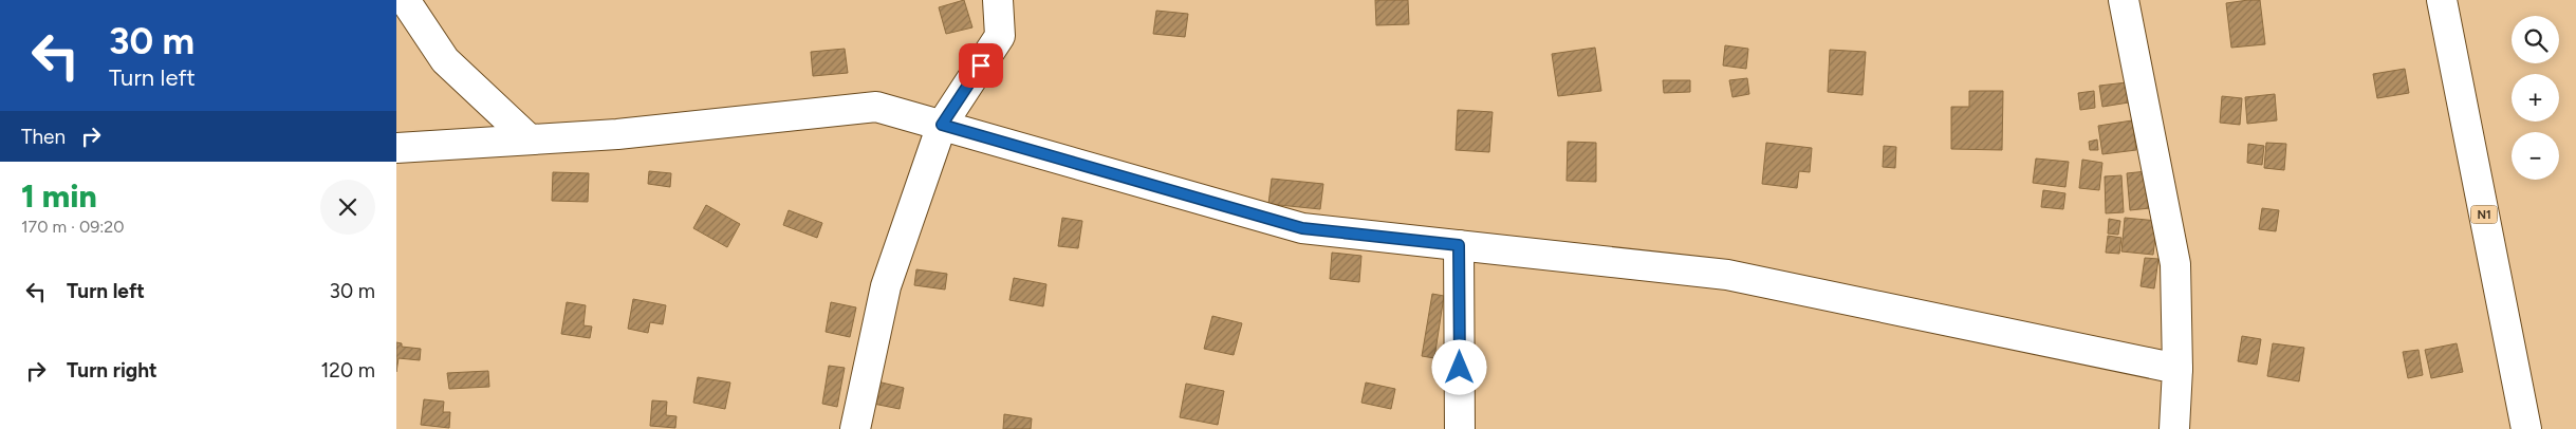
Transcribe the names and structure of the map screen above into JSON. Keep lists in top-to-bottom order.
{
  "streets": {
    "street": ["N1"]
  },
  "page": {
    "turn": ["30 m", "Turn left"],
    "map_buttons": ["+", "−"],
    "then": "Then",
    "heading": ["1 min", "170 m · 09:20"],
    "list": [
      {
        "name": "Turn left",
        "value": "30 m"
      },
      {
        "name": "Turn right",
        "value": "120 m"
      }
    ]
  }
}
